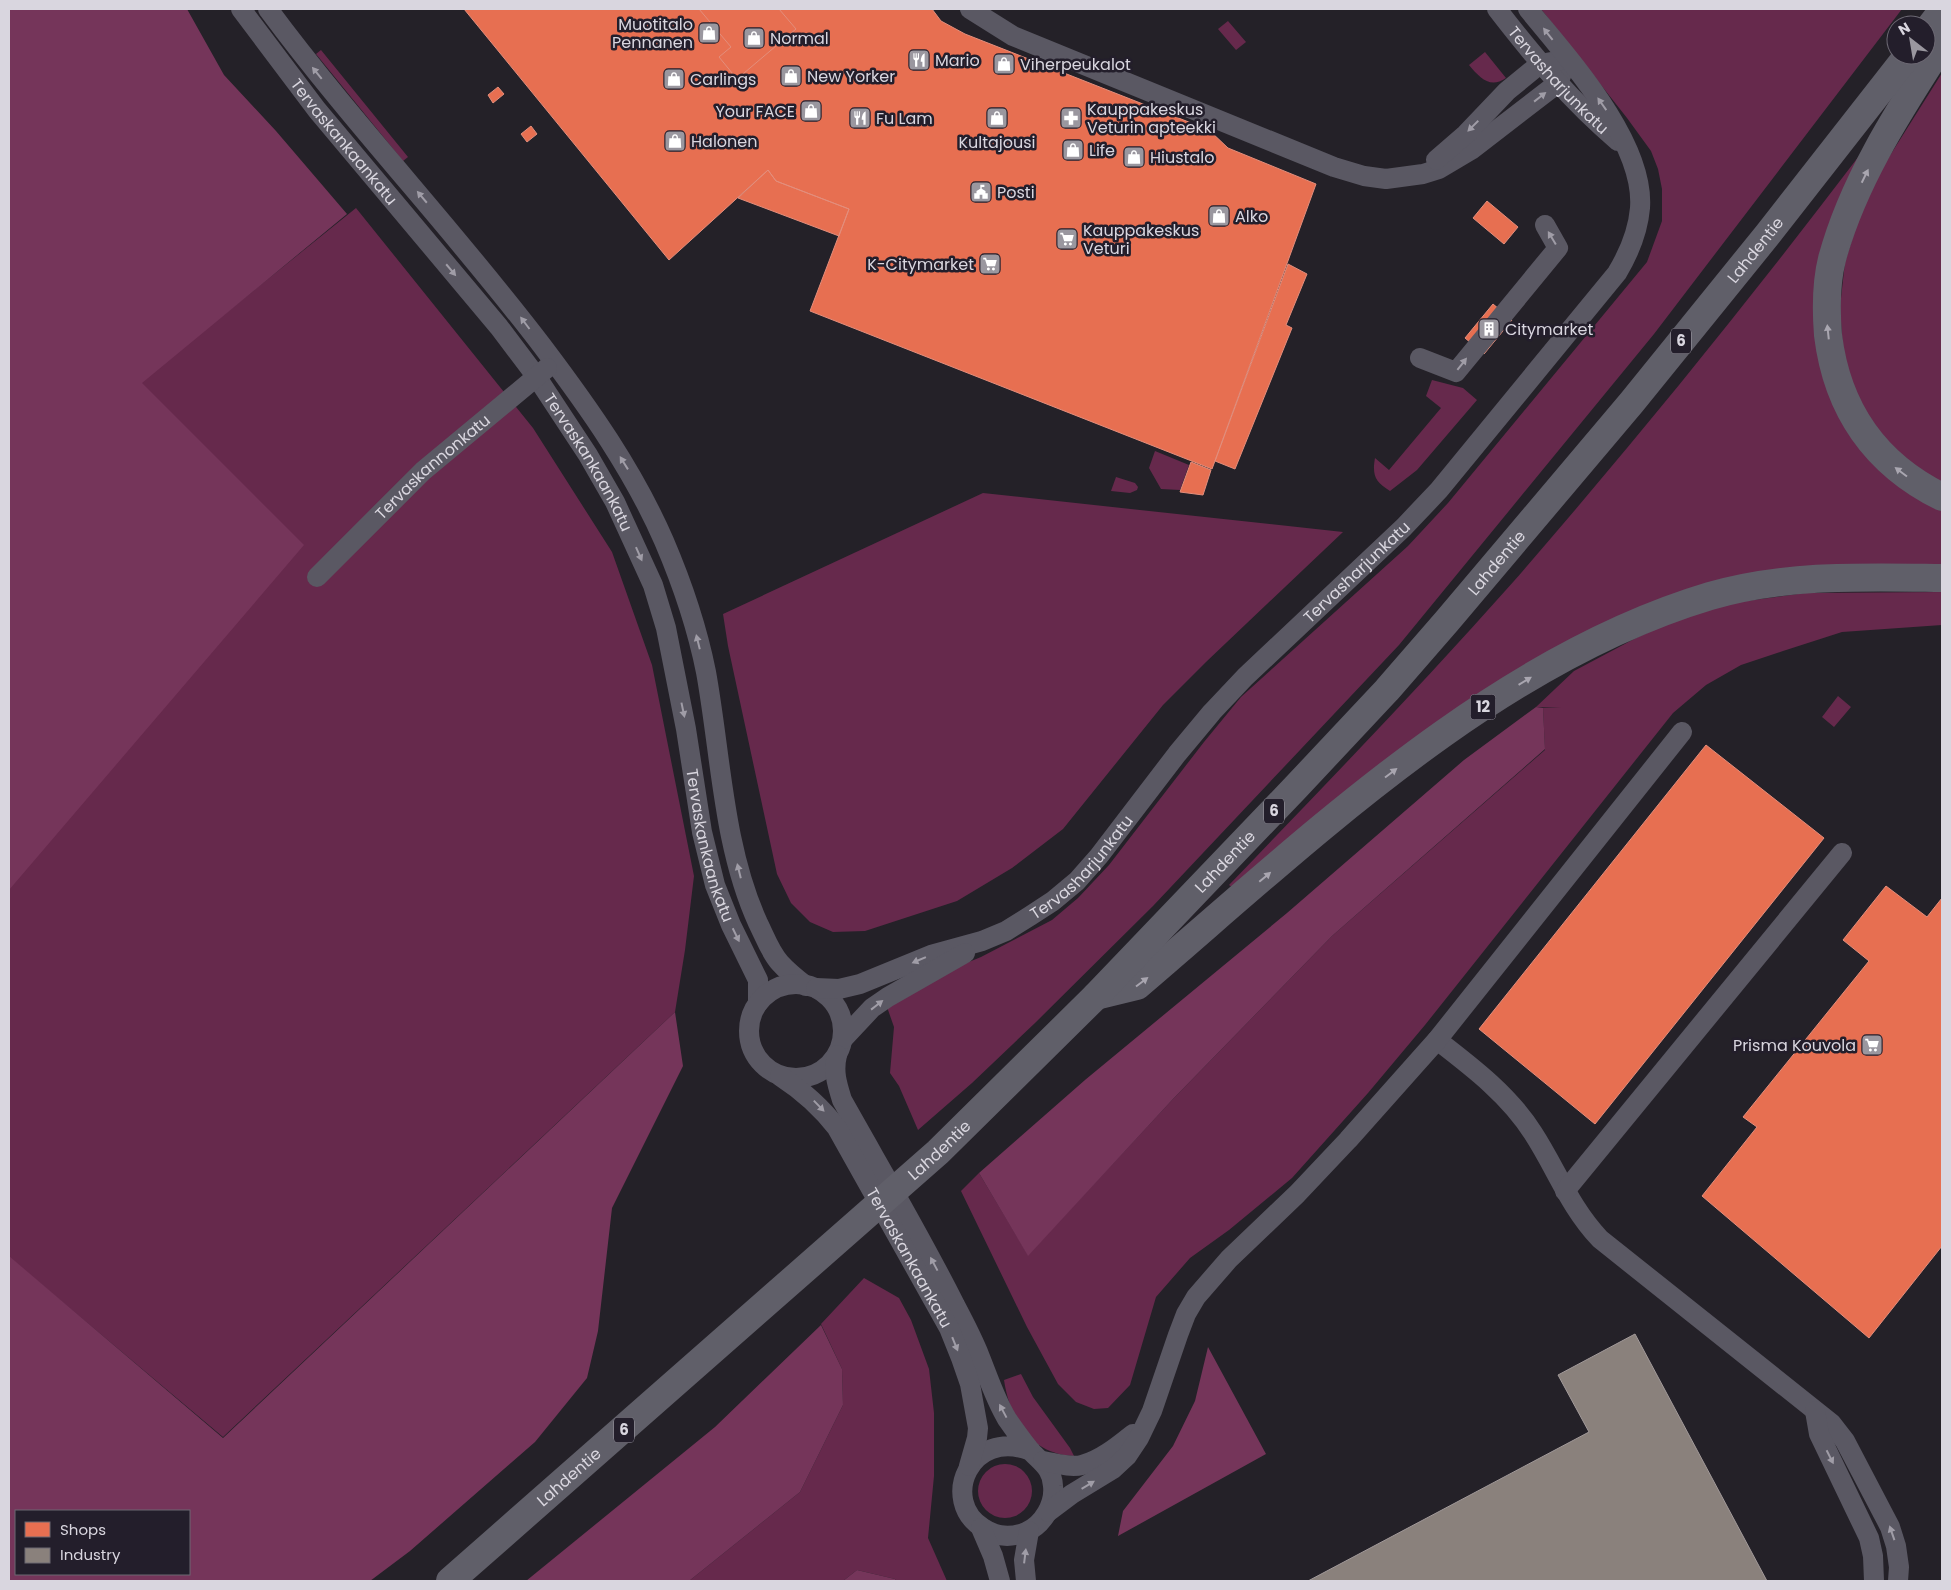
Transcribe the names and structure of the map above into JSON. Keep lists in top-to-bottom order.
{
  "streets": {
    "highway": ["Lahdentie", "6", "12"],
    "street": ["Tervasharjunkatu", "Tervaskankaankatu", "Tervaskannonkatu"]
  },
  "crossings": [
    ["Tervasharjunkatu", "Tervaskankaankatu"],
    ["Tervaskankaankatu", "Tervaskannonkatu"],
    ["Lahdentie", "12"]
  ],
  "places": {
    "shop": [
      "Muotitalo Pennanen",
      "Normal",
      "Viherpeukalot",
      "New Yorker",
      "Carlings",
      "Your FACE",
      "Kultajousi",
      "Halonen",
      "Life",
      "Hiustalo",
      "Alko"
    ],
    "restaurant": ["Mario", "Fu Lam"],
    "pharmacy": ["Kauppakeskus Veturin apteekki"],
    "public building": ["Posti"],
    "supermarket": ["Kauppakeskus Veturi", "K-Citymarket", "Prisma Kouvola"],
    "building": ["Citymarket"]
  },
  "legend": ["Shops", "Industry"],
  "north": "top left"
}
